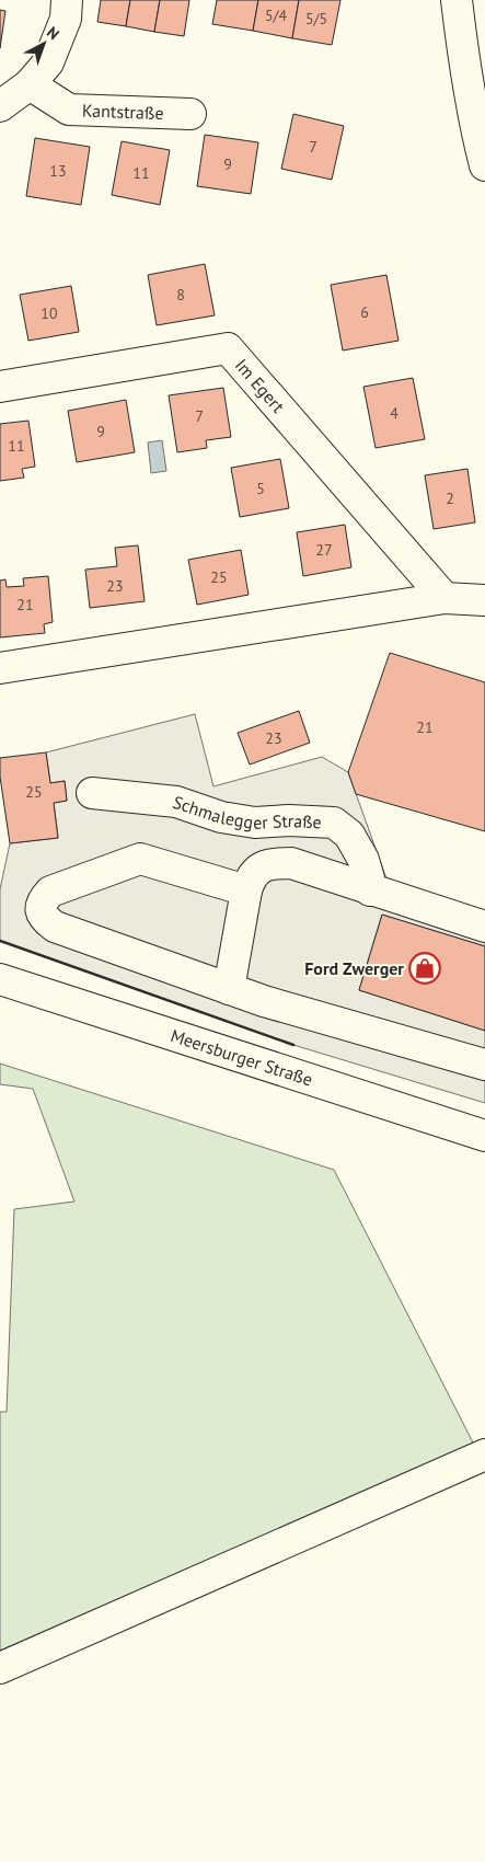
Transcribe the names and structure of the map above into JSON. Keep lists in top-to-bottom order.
{
  "streets": {
    "street": [
      "Kantstraße",
      "Im Egert",
      "Schmalegger Straße",
      "Meersburger Straße"
    ]
  },
  "places": {
    "shop": ["Ford Zwerger"]
  },
  "house_numbers": [
    "5/4",
    "5/5",
    "7",
    "9",
    "13",
    "11",
    "8",
    "6",
    "10",
    "4",
    "7",
    "9",
    "11",
    "5",
    "2",
    "27",
    "25",
    "23",
    "21",
    "21",
    "23",
    "25"
  ],
  "north": "top right"
}
